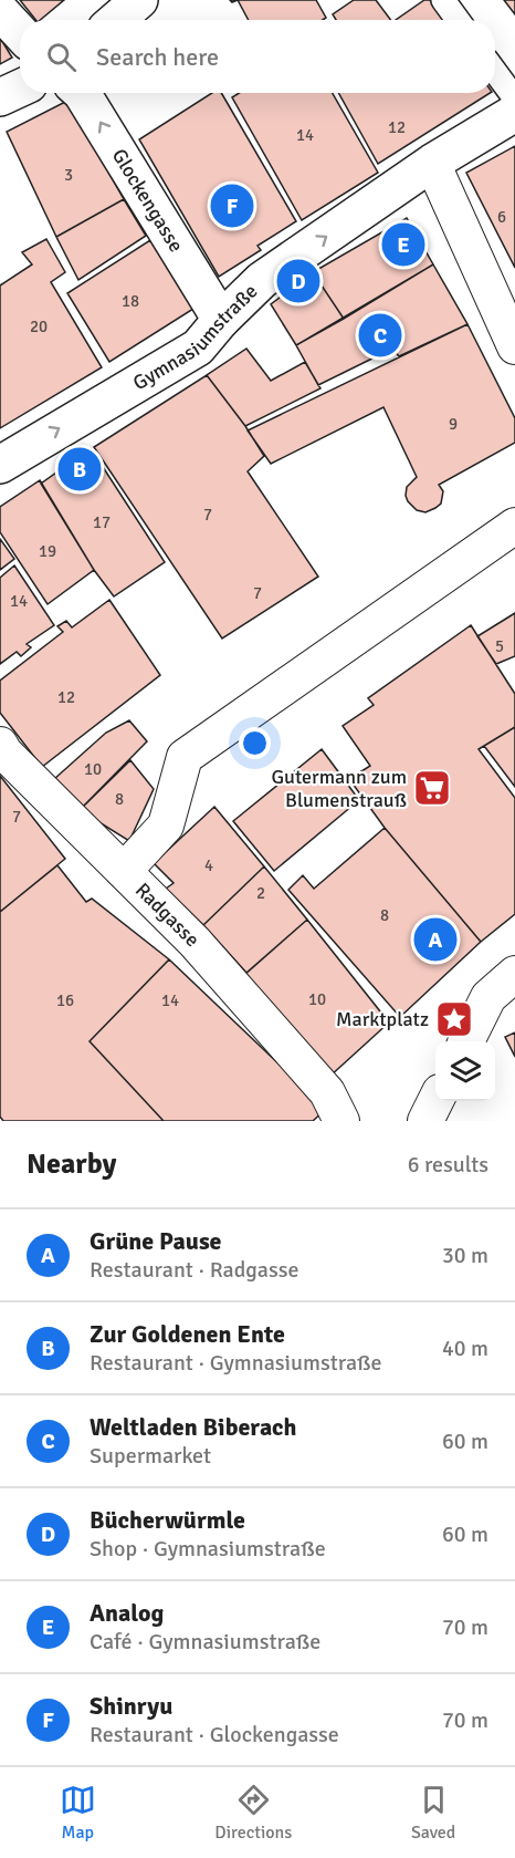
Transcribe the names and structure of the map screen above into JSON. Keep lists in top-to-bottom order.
{
  "streets": {
    "street": ["Glockengasse", "Gymnasiumstraße", "Radgasse"]
  },
  "crossings": [
    ["Glockengasse", "Gymnasiumstraße"]
  ],
  "one_way": ["Glockengasse", "Gymnasiumstraße"],
  "places": {
    "supermarket": ["Gutermann zum Blumenstrauß"],
    "place": ["Marktplatz"]
  },
  "house_numbers": [
    "12",
    "14",
    "3",
    "6",
    "18",
    "20",
    "9",
    "7",
    "17",
    "19",
    "7",
    "14",
    "5",
    "12",
    "10",
    "8",
    "7",
    "4",
    "2",
    "8",
    "10",
    "16",
    "14"
  ],
  "page": {
    "search": "Search here",
    "pins": [
      "F",
      "E",
      "D",
      "C",
      "B",
      "A"
    ],
    "heading": ["Nearby", "6 results"],
    "list": [
      {
        "mark": "A",
        "name": "Grüne Pause",
        "note": "Restaurant · Radgasse",
        "value": "30 m"
      },
      {
        "mark": "B",
        "name": "Zur Goldenen Ente",
        "note": "Restaurant · Gymnasiumstraße",
        "value": "40 m"
      },
      {
        "mark": "C",
        "name": "Weltladen Biberach",
        "note": "Supermarket",
        "value": "60 m"
      },
      {
        "mark": "D",
        "name": "Bücherwürmle",
        "note": "Shop · Gymnasiumstraße",
        "value": "60 m"
      },
      {
        "mark": "E",
        "name": "Analog",
        "note": "Café · Gymnasiumstraße",
        "value": "70 m"
      },
      {
        "mark": "F",
        "name": "Shinryu",
        "note": "Restaurant · Glockengasse",
        "value": "70 m"
      }
    ],
    "nav": ["Map", "Directions", "Saved"]
  }
}
